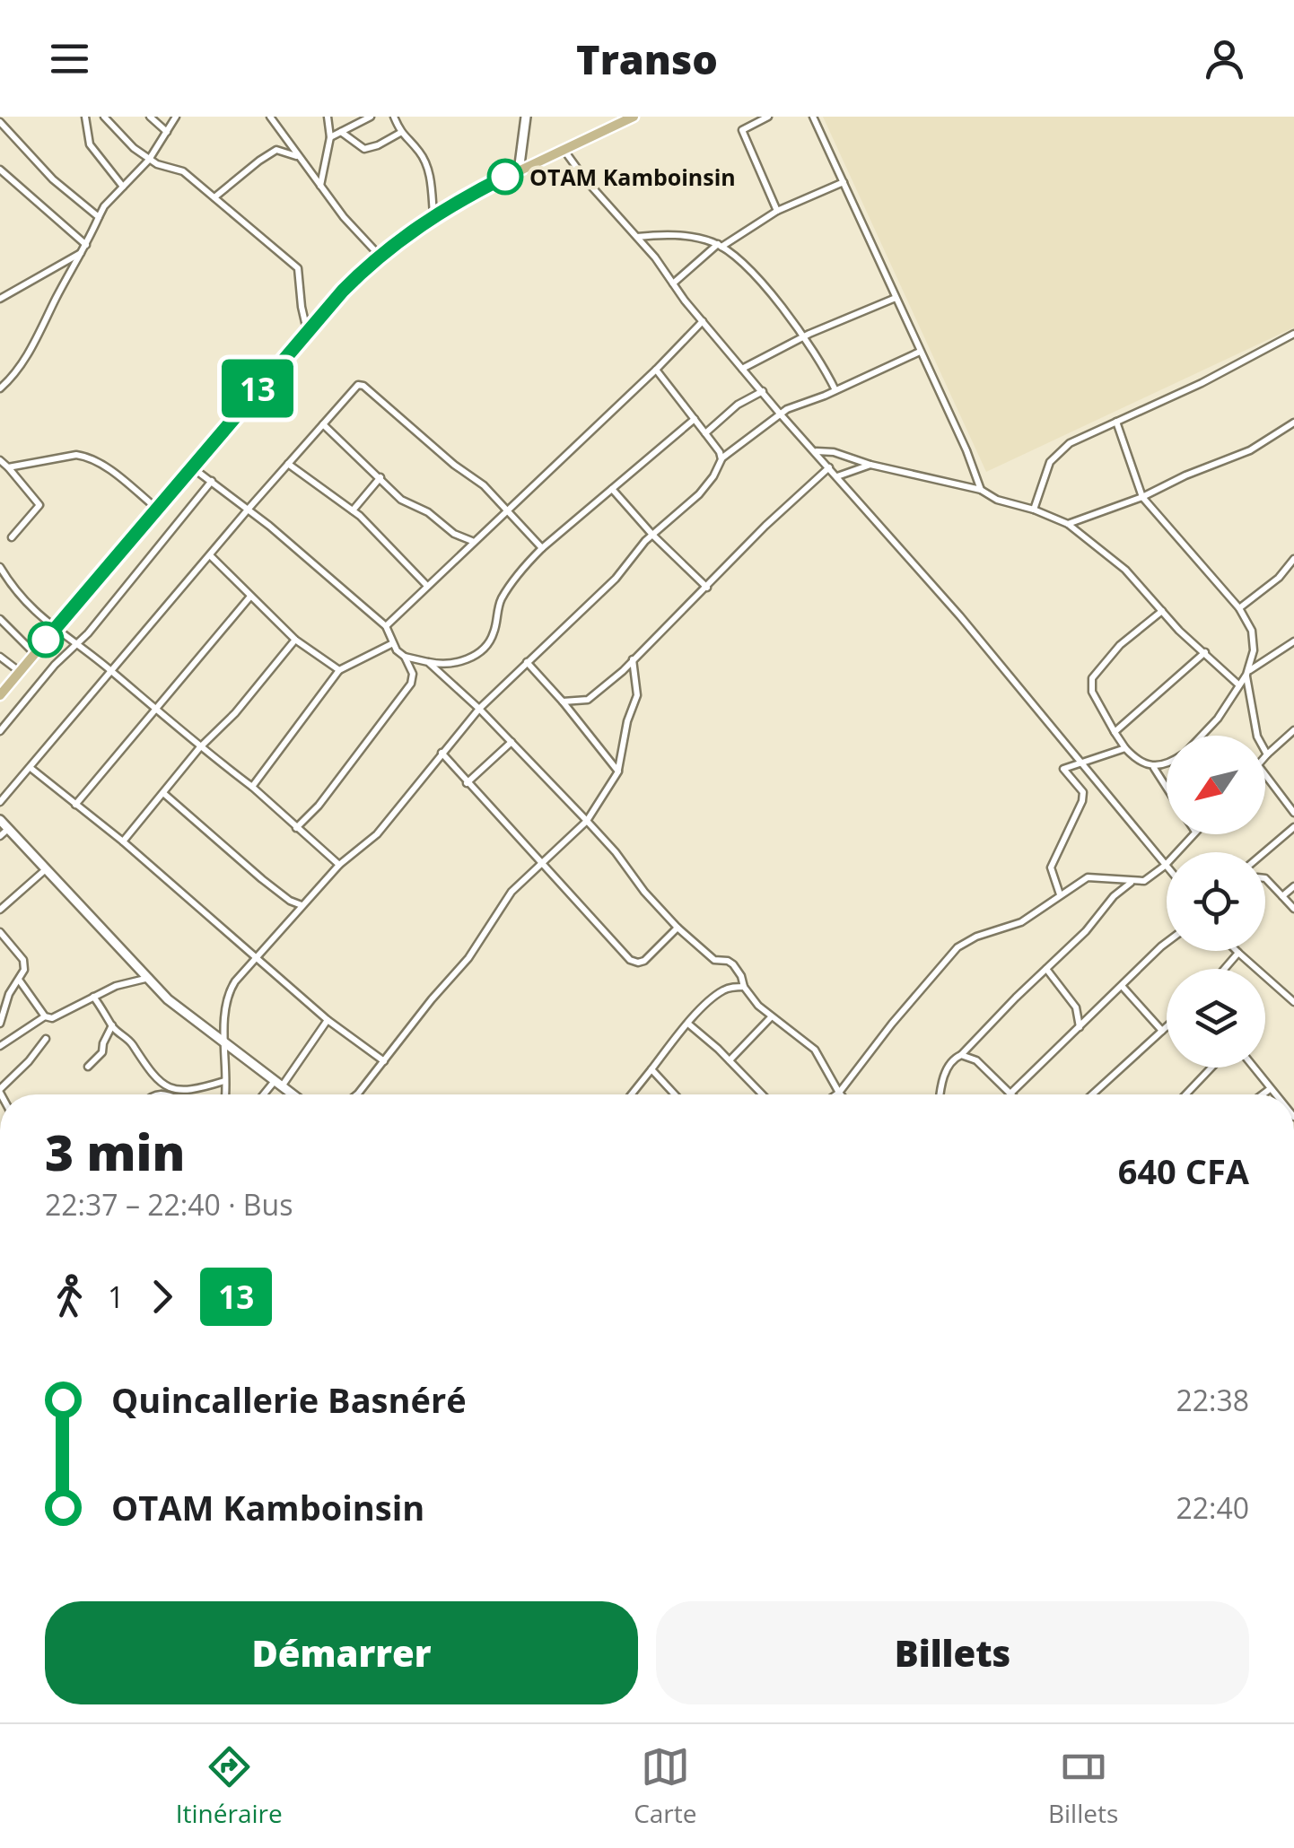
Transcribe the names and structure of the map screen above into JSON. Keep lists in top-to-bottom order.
{
  "places": ["OTAM Kamboinsin"],
  "lines": ["bus line 13"],
  "north": "bottom left",
  "page": {
    "header": "Transo",
    "on_map": "13",
    "heading": ["3 min", "22:37 – 22:40 · Bus", "640 CFA"],
    "legs": ["1", "13"],
    "list": [
      {
        "name": "Quincallerie Basnéré",
        "value": "22:38"
      },
      {
        "name": "OTAM Kamboinsin",
        "value": "22:40"
      }
    ],
    "buttons": ["Démarrer", "Billets"],
    "tabs": ["Itinéraire", "Carte", "Billets"]
  }
}
